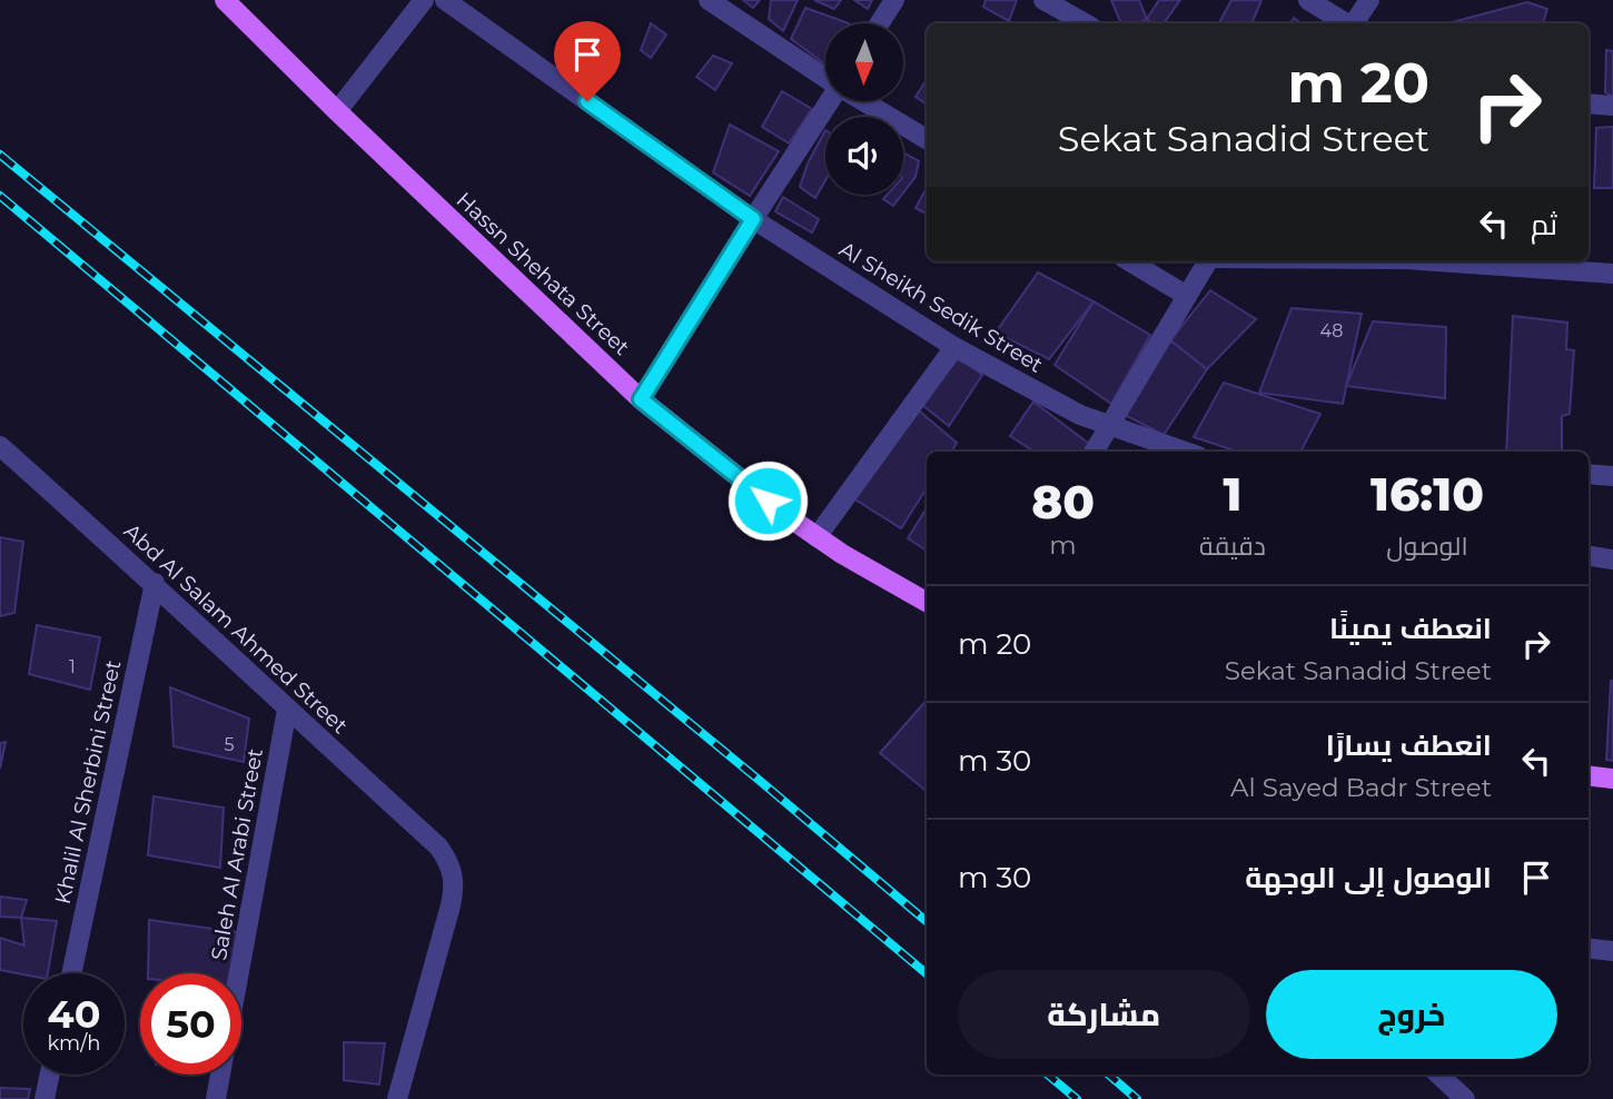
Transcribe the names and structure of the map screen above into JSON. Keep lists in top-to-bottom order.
{
  "streets": {
    "main road": ["Hassn Shehata Street"],
    "street": [
      "Al Sheikh Sedik Street",
      "Abd Al Salam Ahmed Street",
      "Khalil Al Sherbini Street",
      "Saleh Al Arabi Street"
    ]
  },
  "crossings": [
    ["Abd Al Salam Ahmed Street", "Khalil Al Sherbini Street"],
    ["Abd Al Salam Ahmed Street", "Saleh Al Arabi Street"]
  ],
  "house_numbers": ["48", "1", "5"],
  "north": "bottom",
  "page": {
    "turn": ["20 m", "Sekat Sanadid Street"],
    "then": "ثم",
    "eta": [
      "16:10",
      "الوصول",
      "1",
      "دقيقة",
      "80",
      "m"
    ],
    "list": [
      {
        "name": "انعطف يمينًا",
        "note": "Sekat Sanadid Street",
        "value": "20 m"
      },
      {
        "name": "انعطف يسارًا",
        "note": "Al Sayed Badr Street",
        "value": "30 m"
      },
      {
        "name": "الوصول إلى الوجهة",
        "value": "30 m"
      }
    ],
    "buttons": ["خروج", "مشاركة"],
    "speed": "40 km/h",
    "limit": "50"
  }
}
